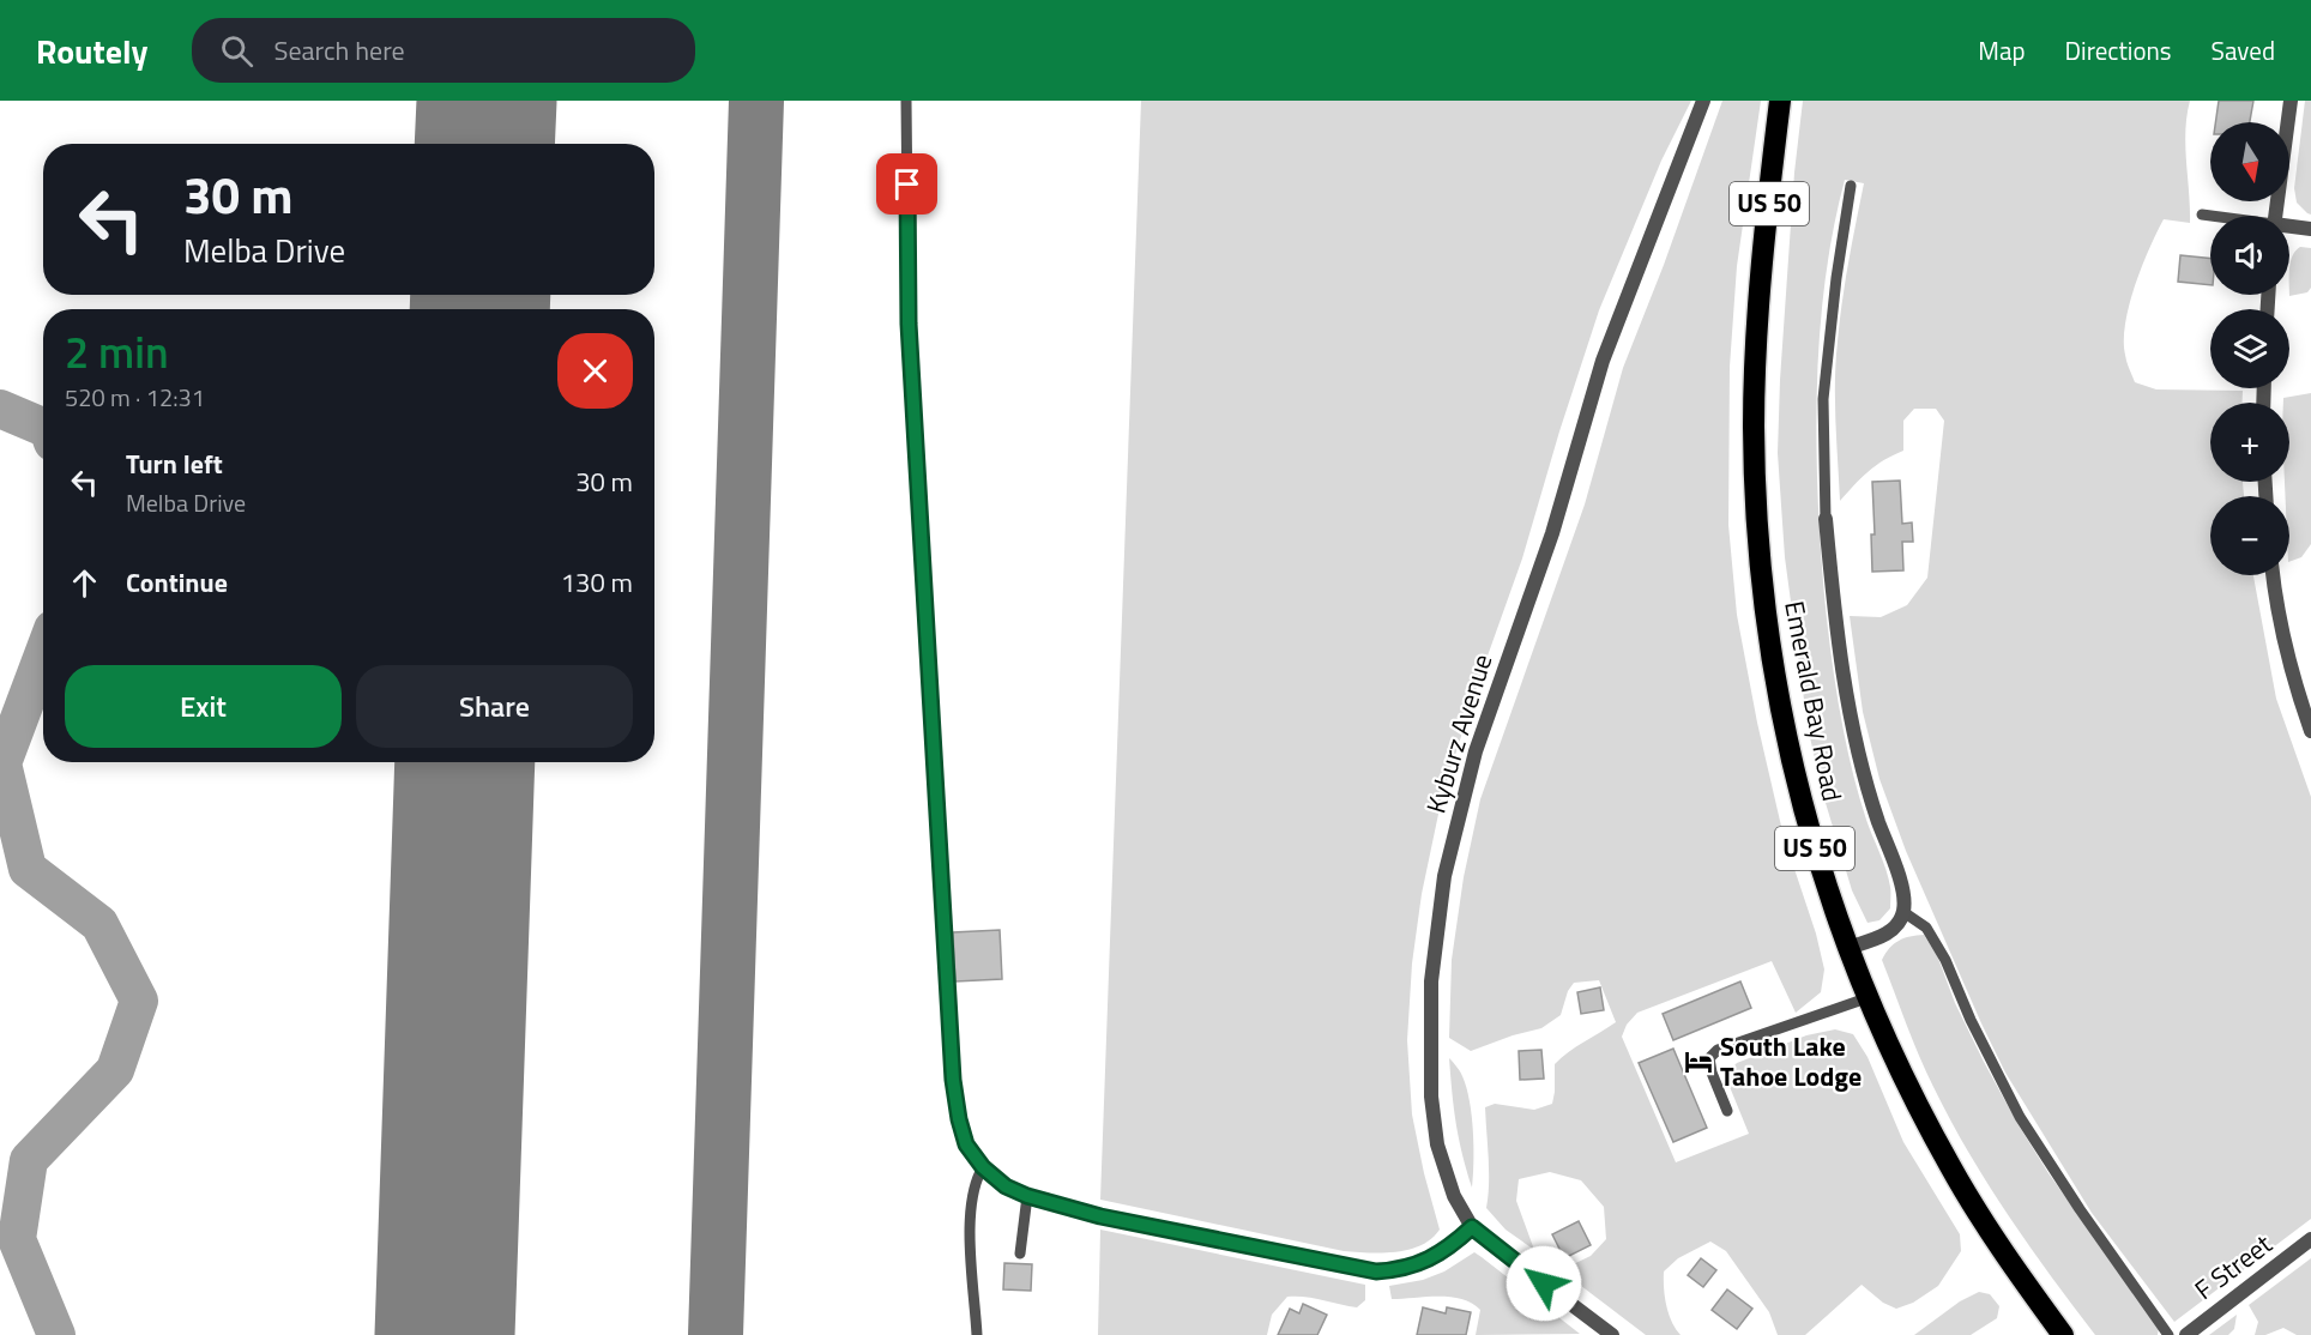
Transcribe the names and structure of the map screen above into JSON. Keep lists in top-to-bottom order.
{
  "streets": {
    "highway": ["US 50", "Emerald Bay Road"],
    "street": ["Kyburz Avenue", "F Street"]
  },
  "places": {
    "hotel": ["South Lake Tahoe Lodge"]
  },
  "north": "bottom",
  "page": {
    "header": "Routely",
    "search": "Search here",
    "nav": ["Map", "Directions", "Saved"],
    "map_buttons": ["+", "−"],
    "turn": ["30 m", "Melba Drive"],
    "heading": ["2 min", "520 m · 12:31"],
    "list": [
      {
        "name": "Turn left",
        "note": "Melba Drive",
        "value": "30 m"
      },
      {
        "name": "Continue",
        "value": "130 m"
      }
    ],
    "buttons": ["Exit", "Share"]
  }
}
